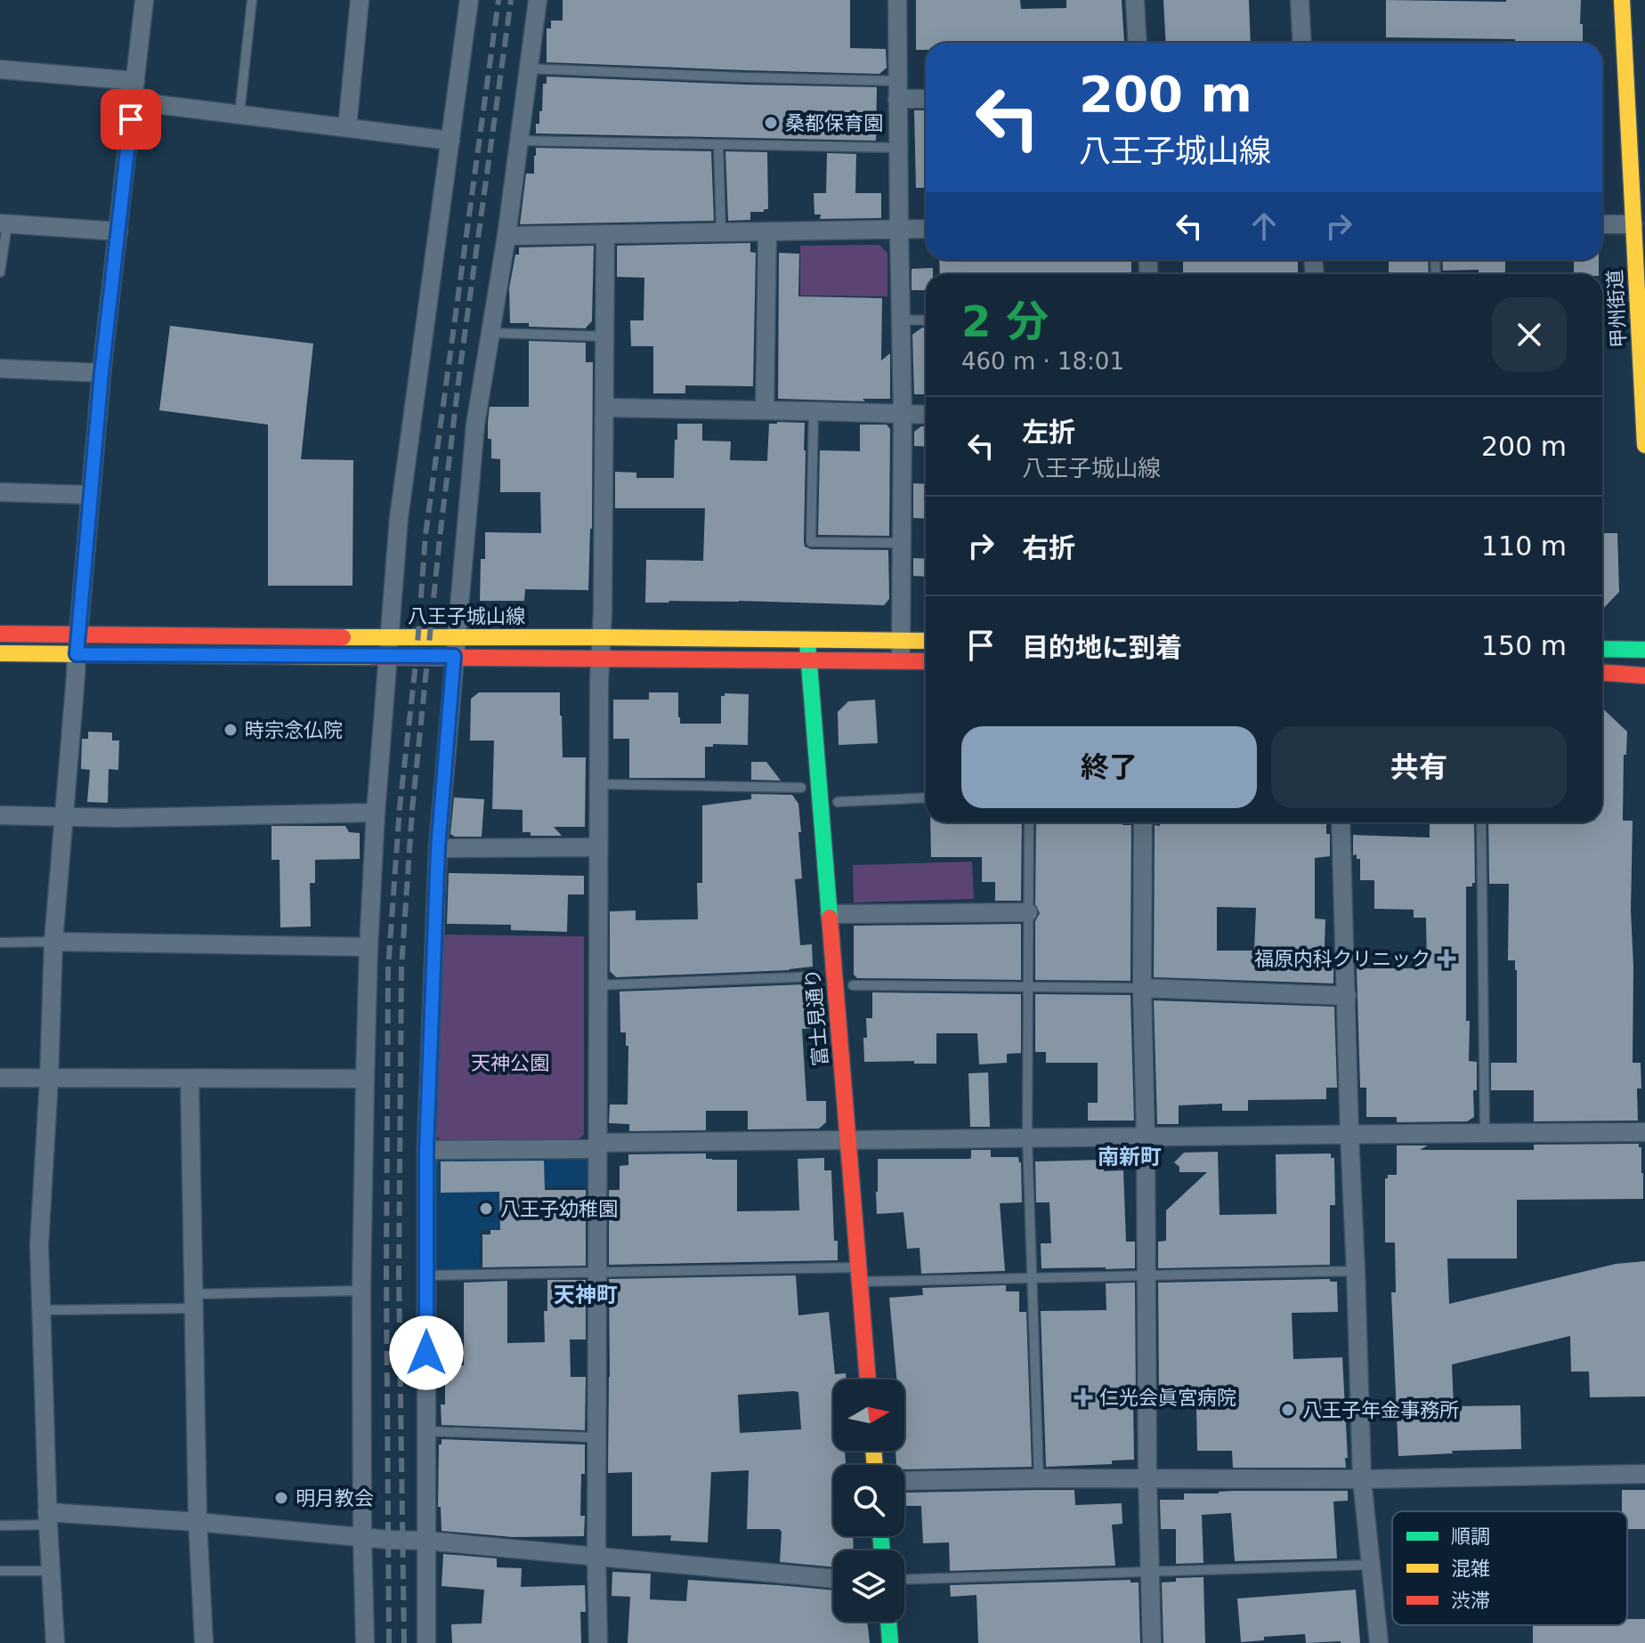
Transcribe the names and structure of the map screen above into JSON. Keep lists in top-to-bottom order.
{
  "streets": {
    "main road": ["甲州街道", "八王子城山線", "富士見通り"]
  },
  "crossings": [
    ["八王子城山線", "富士見通り"]
  ],
  "districts": ["南新町", "天神町"],
  "parks": ["天神公園"],
  "places": {
    "other": [
      "桑都保育園",
      "時宗念仏院",
      "八王子幼稚園",
      "八王子年金事務所",
      "明月教会"
    ],
    "health": ["福原内科クリニック", "仁光会眞宮病院"]
  },
  "legend": ["順調", "混雑", "渋滞"],
  "north": "right",
  "page": {
    "turn": ["200 m", "八王子城山線"],
    "heading": ["2 分", "460 m · 18:01"],
    "list": [
      {
        "name": "左折",
        "note": "八王子城山線",
        "value": "200 m"
      },
      {
        "name": "右折",
        "value": "110 m"
      },
      {
        "name": "目的地に到着",
        "value": "150 m"
      }
    ],
    "buttons": ["終了", "共有"]
  }
}
